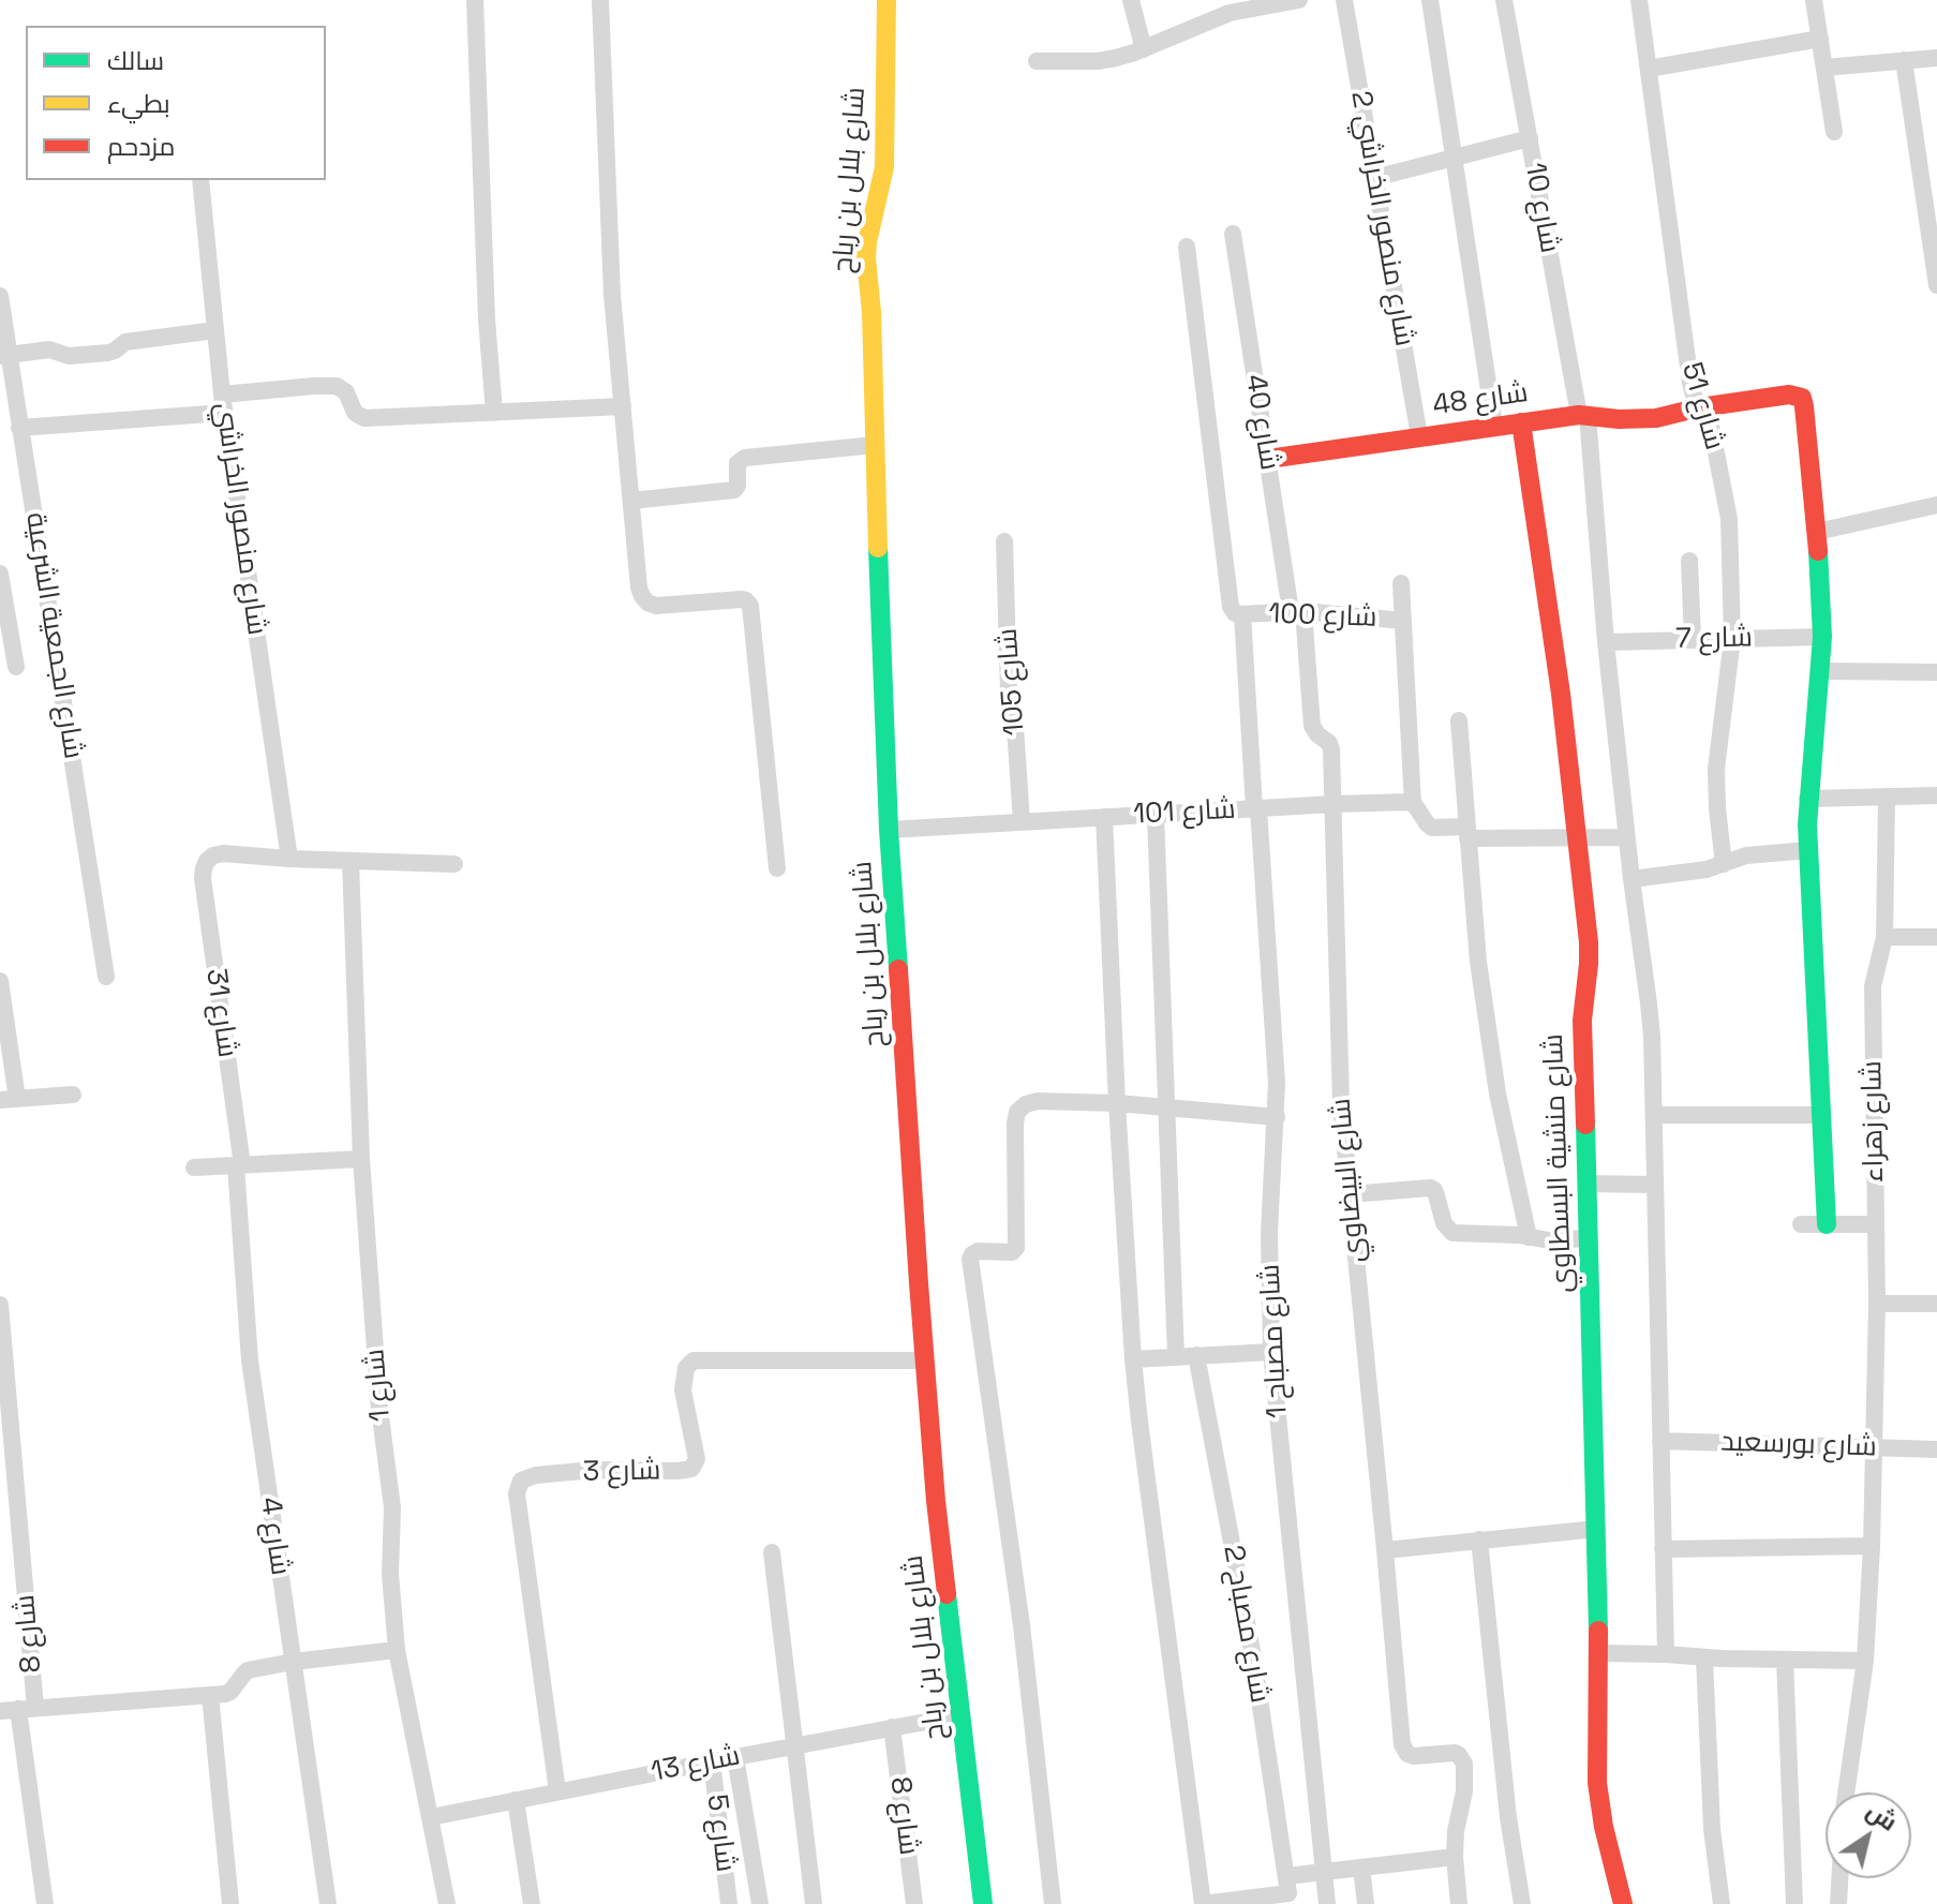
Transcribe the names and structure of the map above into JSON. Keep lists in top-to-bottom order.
{
  "streets": {
    "street": [
      "شارع بلال بن رباح",
      "شارع 10",
      "شارع منصور الخراشي 2",
      "شارع 48",
      "شارع 51",
      "شارع 40",
      "شارع منصور الخراشي",
      "شارع 100",
      "شارع الجمعية الشرعية",
      "شارع 7",
      "شارع 105",
      "شارع 101",
      "شارع 31",
      "شارع زهراء",
      "شارع منشية البسطاوي",
      "شارع البيضاوي",
      "شارع مصباح 1",
      "شارع 1",
      "شارع بورسعيد",
      "شارع 3",
      "شارع 4",
      "شارع مصباح 2",
      "شارع 8",
      "شارع 13",
      "شارع 5"
    ]
  },
  "crossings": [
    ["شارع بلال بن رباح", "شارع 101"],
    ["شارع بلال بن رباح", "شارع 3"],
    ["شارع بلال بن رباح", "شارع 13"],
    ["شارع 10", "شارع 48"],
    ["شارع 10", "شارع 7"],
    ["شارع 10", "شارع بورسعيد"],
    ["شارع منصور الخراشي 2", "شارع 48"],
    ["شارع 48", "شارع 51"],
    ["شارع 48", "شارع 40"],
    ["شارع 48", "شارع منشية البسطاوي"],
    ["شارع 51", "شارع 7"],
    ["شارع 40", "شارع 100"],
    ["شارع 40", "شارع البيضاوي"],
    ["شارع منصور الخراشي", "شارع 31"],
    ["شارع 100", "شارع البيضاوي"],
    ["شارع 100", "شارع مصباح 1"],
    ["شارع 105", "شارع 101"],
    ["شارع 101", "شارع البيضاوي"],
    ["شارع 101", "شارع مصباح 1"],
    ["شارع 31", "شارع 4"],
    ["شارع زهراء", "شارع بورسعيد"],
    ["شارع 1", "شارع 13"],
    ["شارع 3", "شارع 13"],
    ["شارع 8", "شارع 13"],
    ["شارع 13", "شارع 5"]
  ],
  "legend": ["سالك", "بطيء", "مزدحم"],
  "north": "top right"
}
